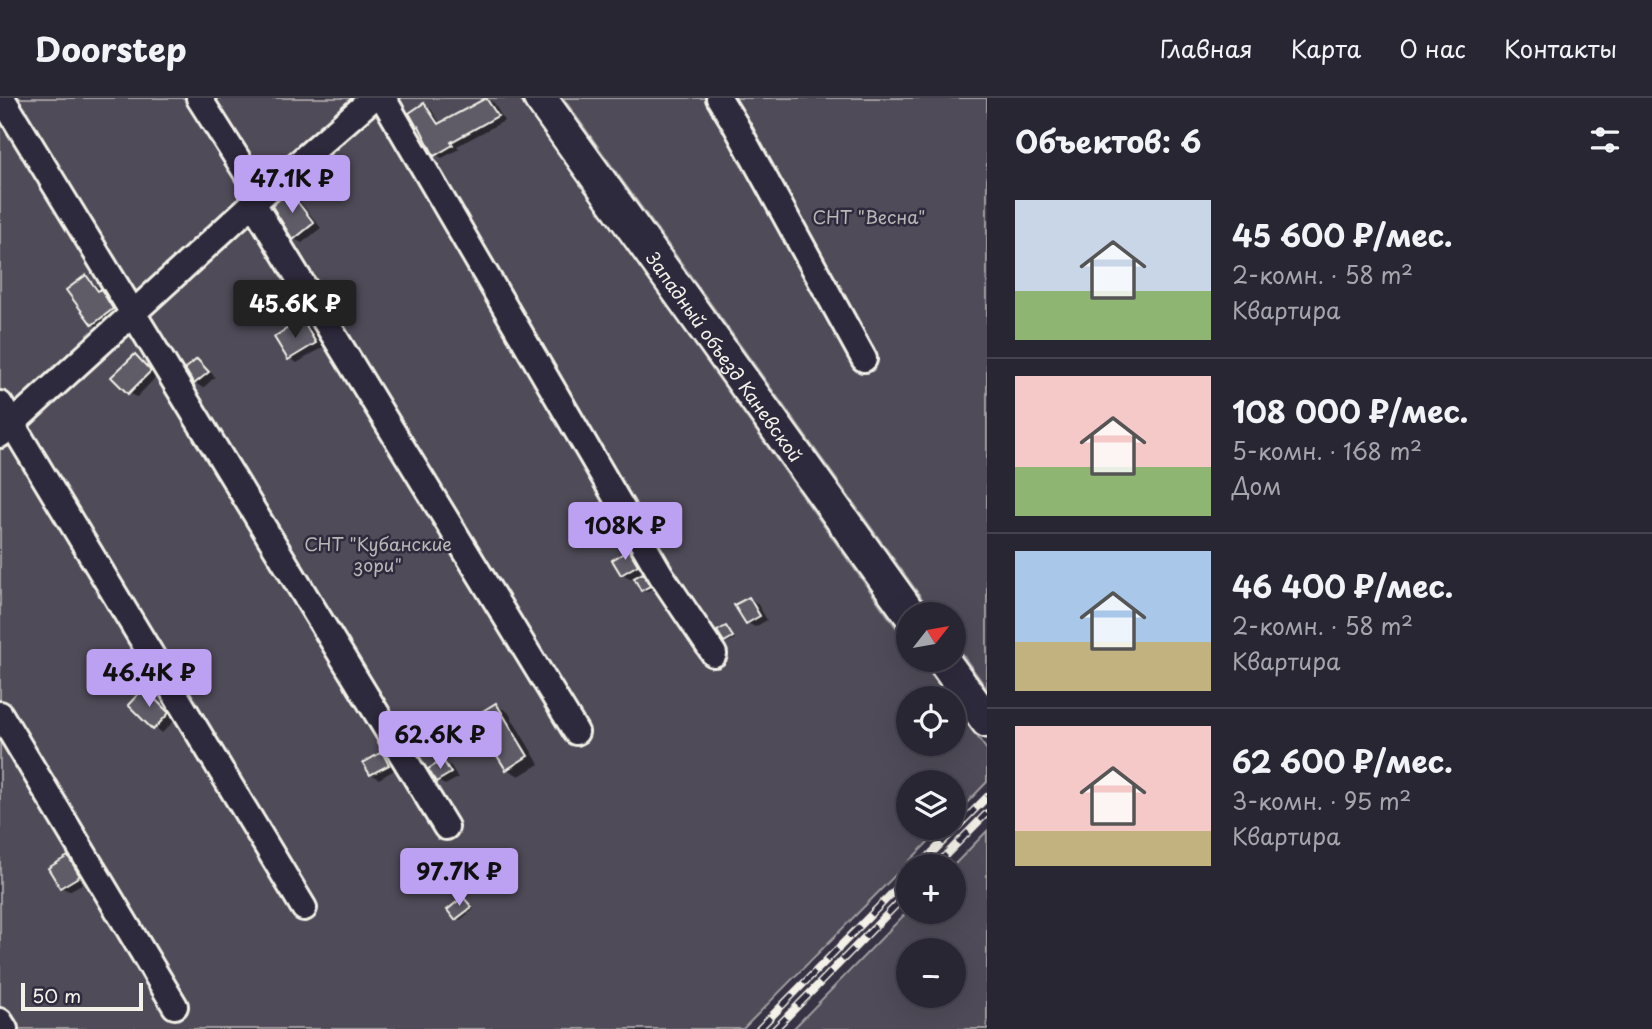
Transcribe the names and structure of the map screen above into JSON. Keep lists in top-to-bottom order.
{
  "streets": {
    "main road": ["Западный объезд Каневской"]
  },
  "parks": ["СНТ \"Весна\"", "СНТ \"Кубанские зори\""],
  "scale_bar": "50 m",
  "north": "top right",
  "page": {
    "header": "Doorstep",
    "nav": [
      "Главная",
      "Карта",
      "О нас",
      "Контакты"
    ],
    "heading": "Объектов: 6",
    "price": [
      "47.1K ₽",
      "45.6K ₽",
      "108K ₽",
      "46.4K ₽",
      "62.6K ₽",
      "97.7K ₽"
    ],
    "list": [
      {
        "name": "45 600 ₽/мес.",
        "note": "2-комн. · 58 m² · Квартира"
      },
      {
        "name": "108 000 ₽/мес.",
        "note": "5-комн. · 168 m² · Дом"
      },
      {
        "name": "46 400 ₽/мес.",
        "note": "2-комн. · 58 m² · Квартира"
      },
      {
        "name": "62 600 ₽/мес.",
        "note": "3-комн. · 95 m² · Квартира"
      }
    ],
    "map_buttons": ["+", "−"],
    "scale": "50 m"
  }
}
